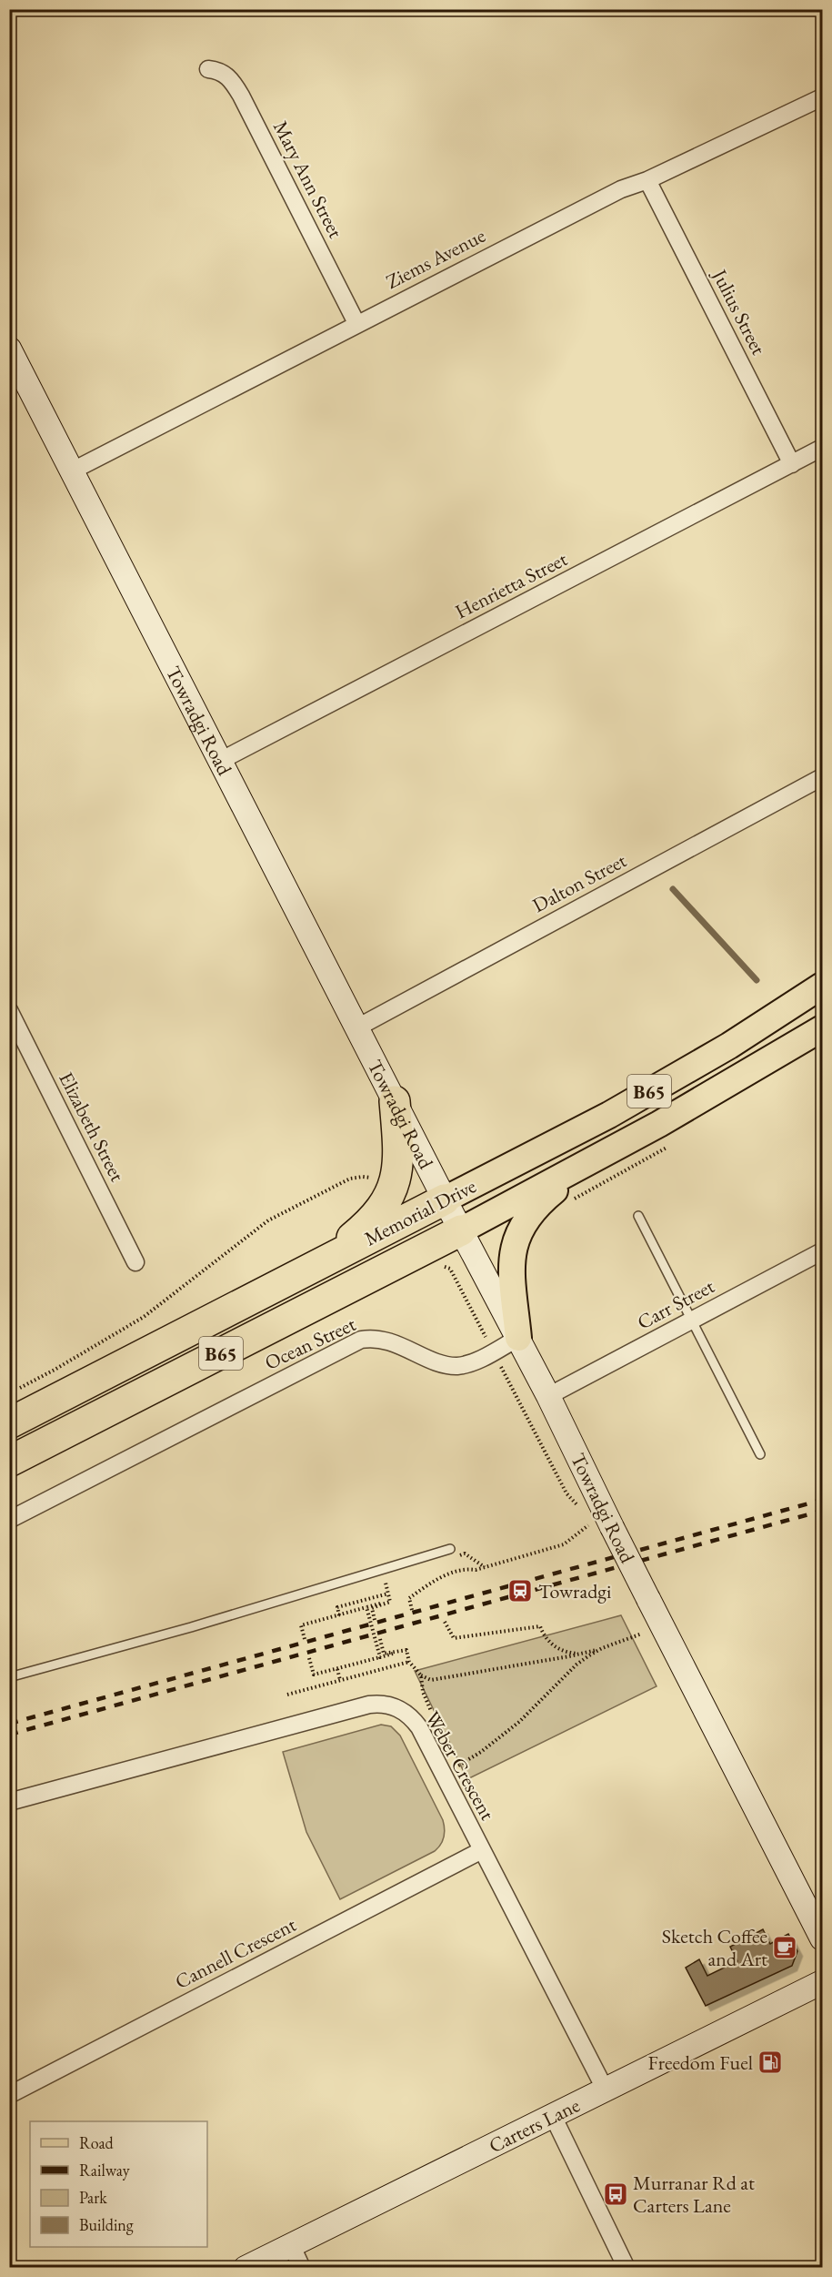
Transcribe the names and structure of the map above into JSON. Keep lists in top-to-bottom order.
{
  "streets": {
    "highway": ["B65", "Memorial Drive"],
    "main road": ["Towradgi Road", "Carters Lane"],
    "street": [
      "Mary Ann Street",
      "Ziems Avenue",
      "Julius Street",
      "Henrietta Street",
      "Dalton Street",
      "Elizabeth Street",
      "Carr Street",
      "Ocean Street",
      "Weber Crescent",
      "Cannell Crescent"
    ]
  },
  "crossings": [
    ["Mary Ann Street", "Ziems Avenue"],
    ["Ziems Avenue", "Julius Street"],
    ["Ziems Avenue", "Towradgi Road"],
    ["Julius Street", "Henrietta Street"],
    ["Henrietta Street", "Towradgi Road"],
    ["Towradgi Road", "Dalton Street"],
    ["Towradgi Road", "Memorial Drive"],
    ["Towradgi Road", "Carr Street"],
    ["Towradgi Road", "Ocean Street"],
    ["Weber Crescent", "Cannell Crescent"],
    ["Weber Crescent", "Carters Lane"]
  ],
  "places": {
    "station": ["Towradgi"],
    "cafe": ["Sketch Coffee and Art"],
    "fuel station": ["Freedom Fuel"],
    "bus stop": ["Murranar Rd at Carters Lane"]
  },
  "legend": [
    "Road",
    "Railway",
    "Park",
    "Building"
  ]
}
